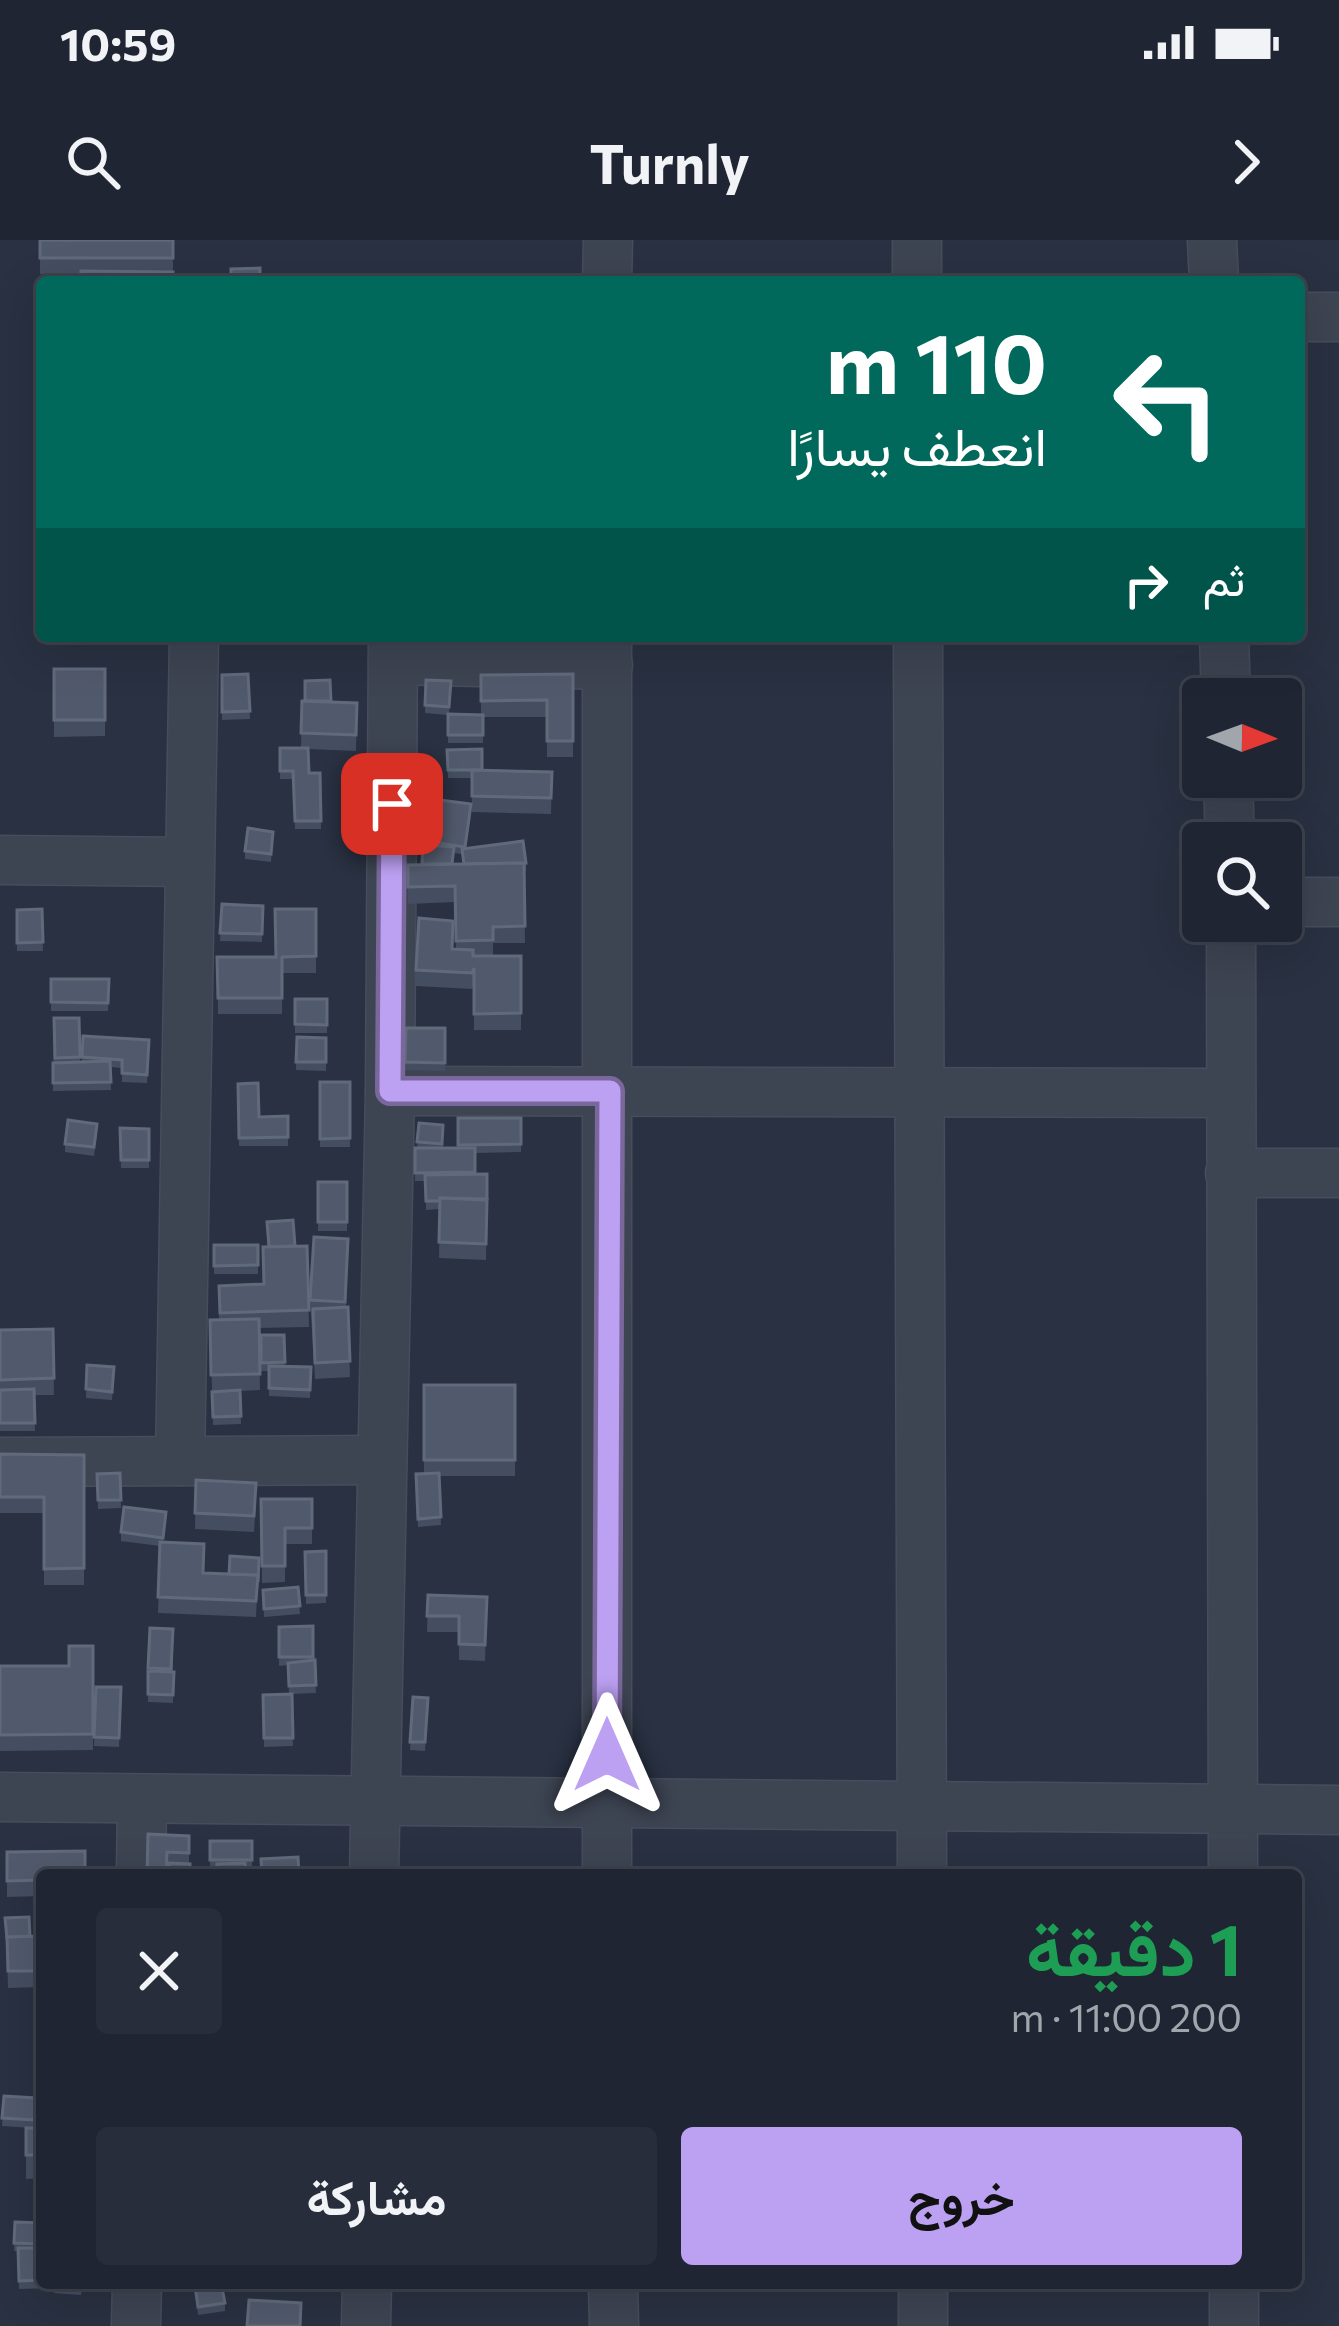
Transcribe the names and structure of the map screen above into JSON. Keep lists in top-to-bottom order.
{
  "north": "right",
  "page": {
    "status": "10:59",
    "header": "Turnly",
    "turn": ["110 m", "انعطف يسارًا"],
    "then": "ثم",
    "heading": ["1 دقيقة", "200 m · 11:00"],
    "buttons": ["خروج", "مشاركة"]
  }
}
